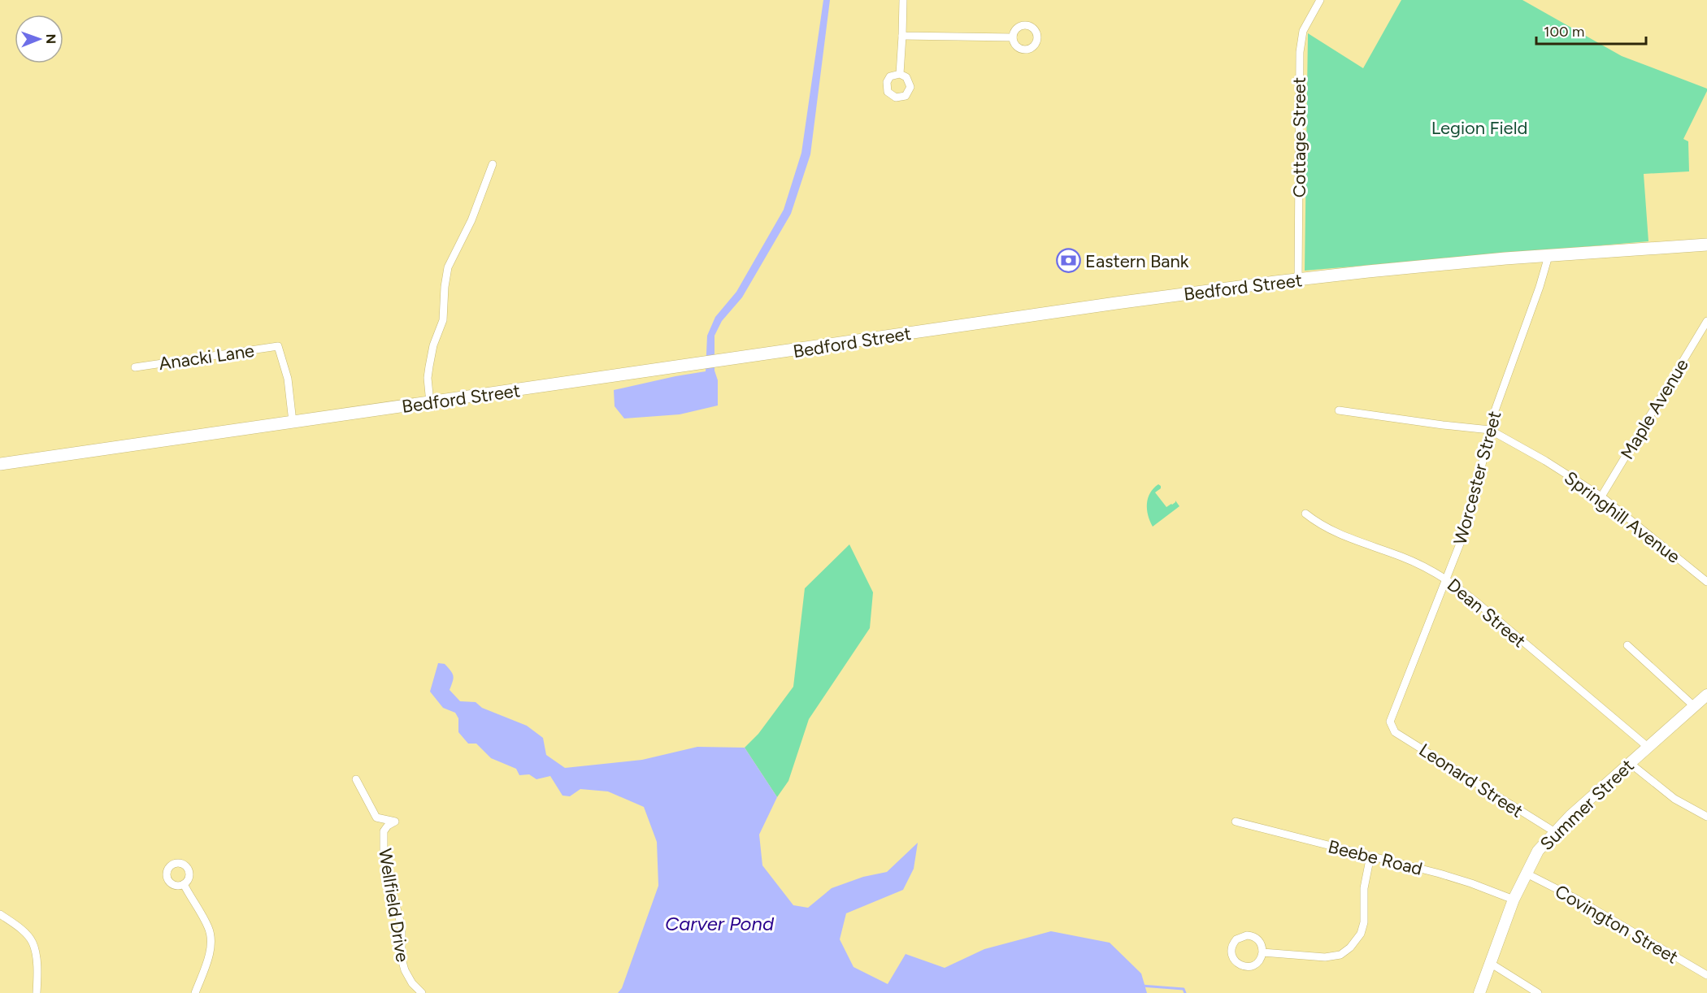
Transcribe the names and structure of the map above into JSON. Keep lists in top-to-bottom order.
{
  "streets": {
    "main road": ["Bedford Street", "Summer Street"],
    "street": [
      "Cottage Street",
      "Anacki Lane",
      "Maple Avenue",
      "Worcester Street",
      "Springhill Avenue",
      "Dean Street",
      "Leonard Street",
      "Beebe Road",
      "Wellfield Drive",
      "Covington Street"
    ]
  },
  "crossings": [
    ["Cottage Street", "Bedford Street"],
    ["Bedford Street", "Anacki Lane"],
    ["Bedford Street", "Worcester Street"],
    ["Maple Avenue", "Springhill Avenue"],
    ["Worcester Street", "Springhill Avenue"],
    ["Worcester Street", "Dean Street"],
    ["Worcester Street", "Leonard Street"],
    ["Dean Street", "Summer Street"],
    ["Leonard Street", "Summer Street"],
    ["Summer Street", "Beebe Road"],
    ["Summer Street", "Covington Street"]
  ],
  "water": ["Carver Pond"],
  "parks": ["Legion Field"],
  "places": {
    "bank": ["Eastern Bank"]
  },
  "scale_bar": "100 m",
  "north": "right"
}
